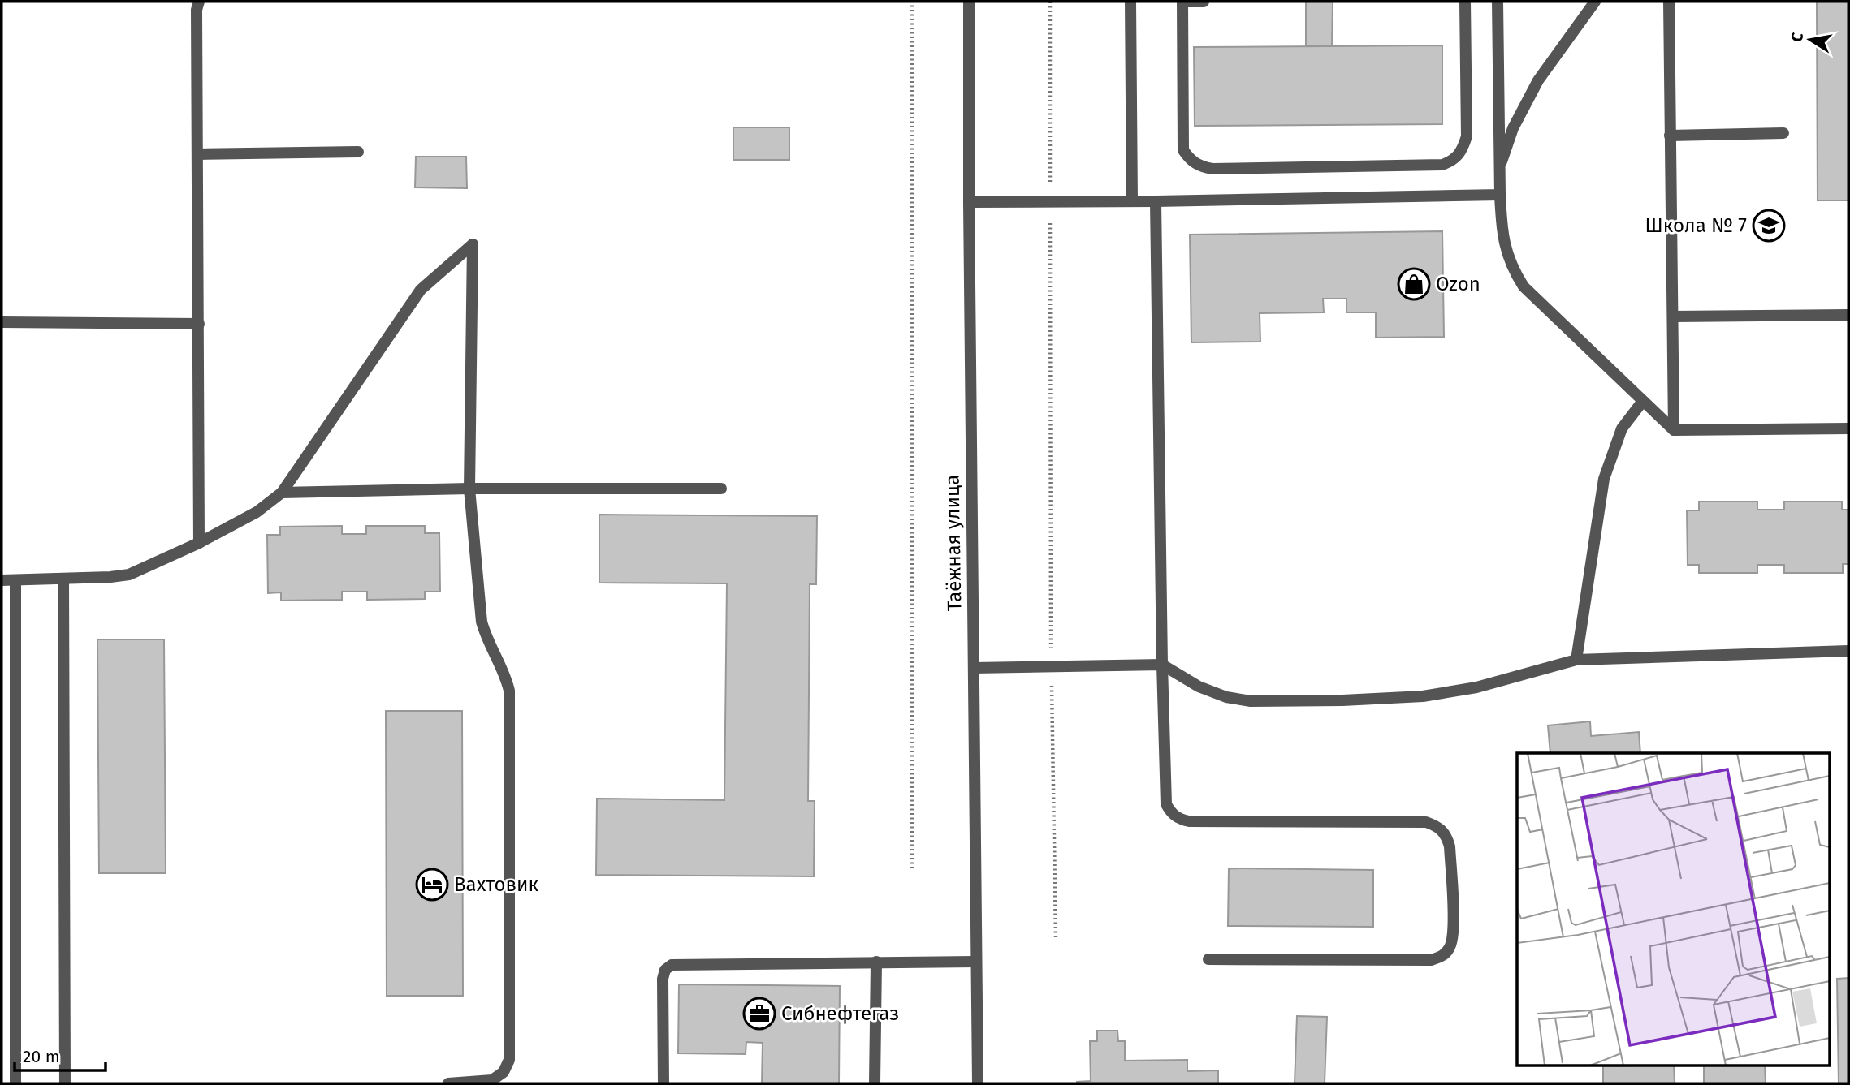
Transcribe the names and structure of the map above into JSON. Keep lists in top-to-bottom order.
{
  "streets": {
    "street": ["Таёжная улица"]
  },
  "places": {
    "school or university": ["Школа № 7"],
    "shop": ["Ozon"],
    "hotel": ["Вахтовик"],
    "office": ["Сибнефтегаз"]
  },
  "scale_bar": "20 m",
  "north": "left"
}
